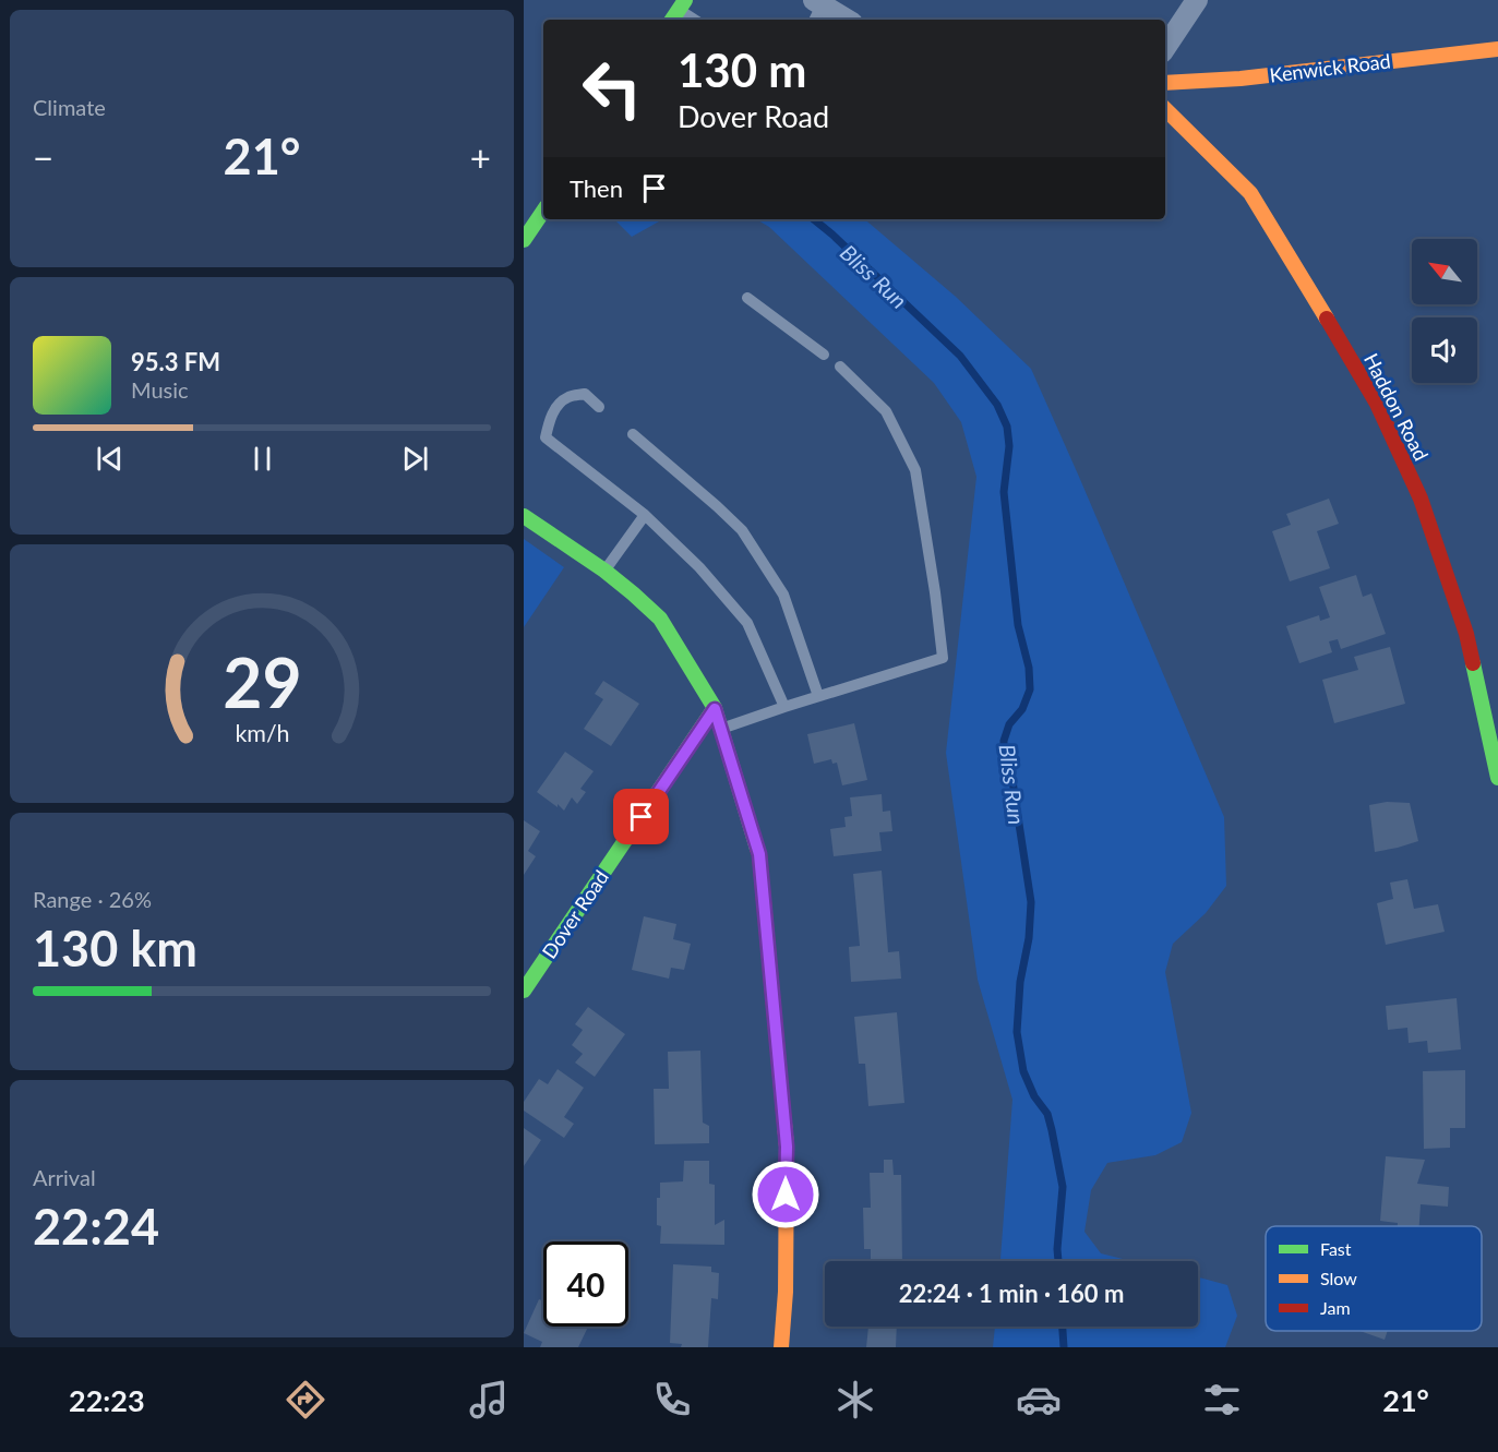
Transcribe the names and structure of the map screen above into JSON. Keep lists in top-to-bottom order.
{
  "streets": {
    "street": ["Kenwick Road", "Haddon Road", "Dover Road"]
  },
  "water": ["Bliss Run"],
  "legend": ["Fast", "Slow", "Jam"],
  "north": "top left",
  "page": {
    "tile": [
      "Climate",
      ["Range · 26%", "130 km"],
      ["Arrival", "22:24"]
    ],
    "turn": ["130 m", "Dover Road"],
    "heat": ["−", "21°", "+"],
    "then": "Then",
    "song": ["95.3 FM", "Music"],
    "limit": "40",
    "trip": "22:24 · 1 min · 160 m",
    "tabs": ["22:23", "21°"],
    "gauge": ["29", "km/h"]
  }
}
